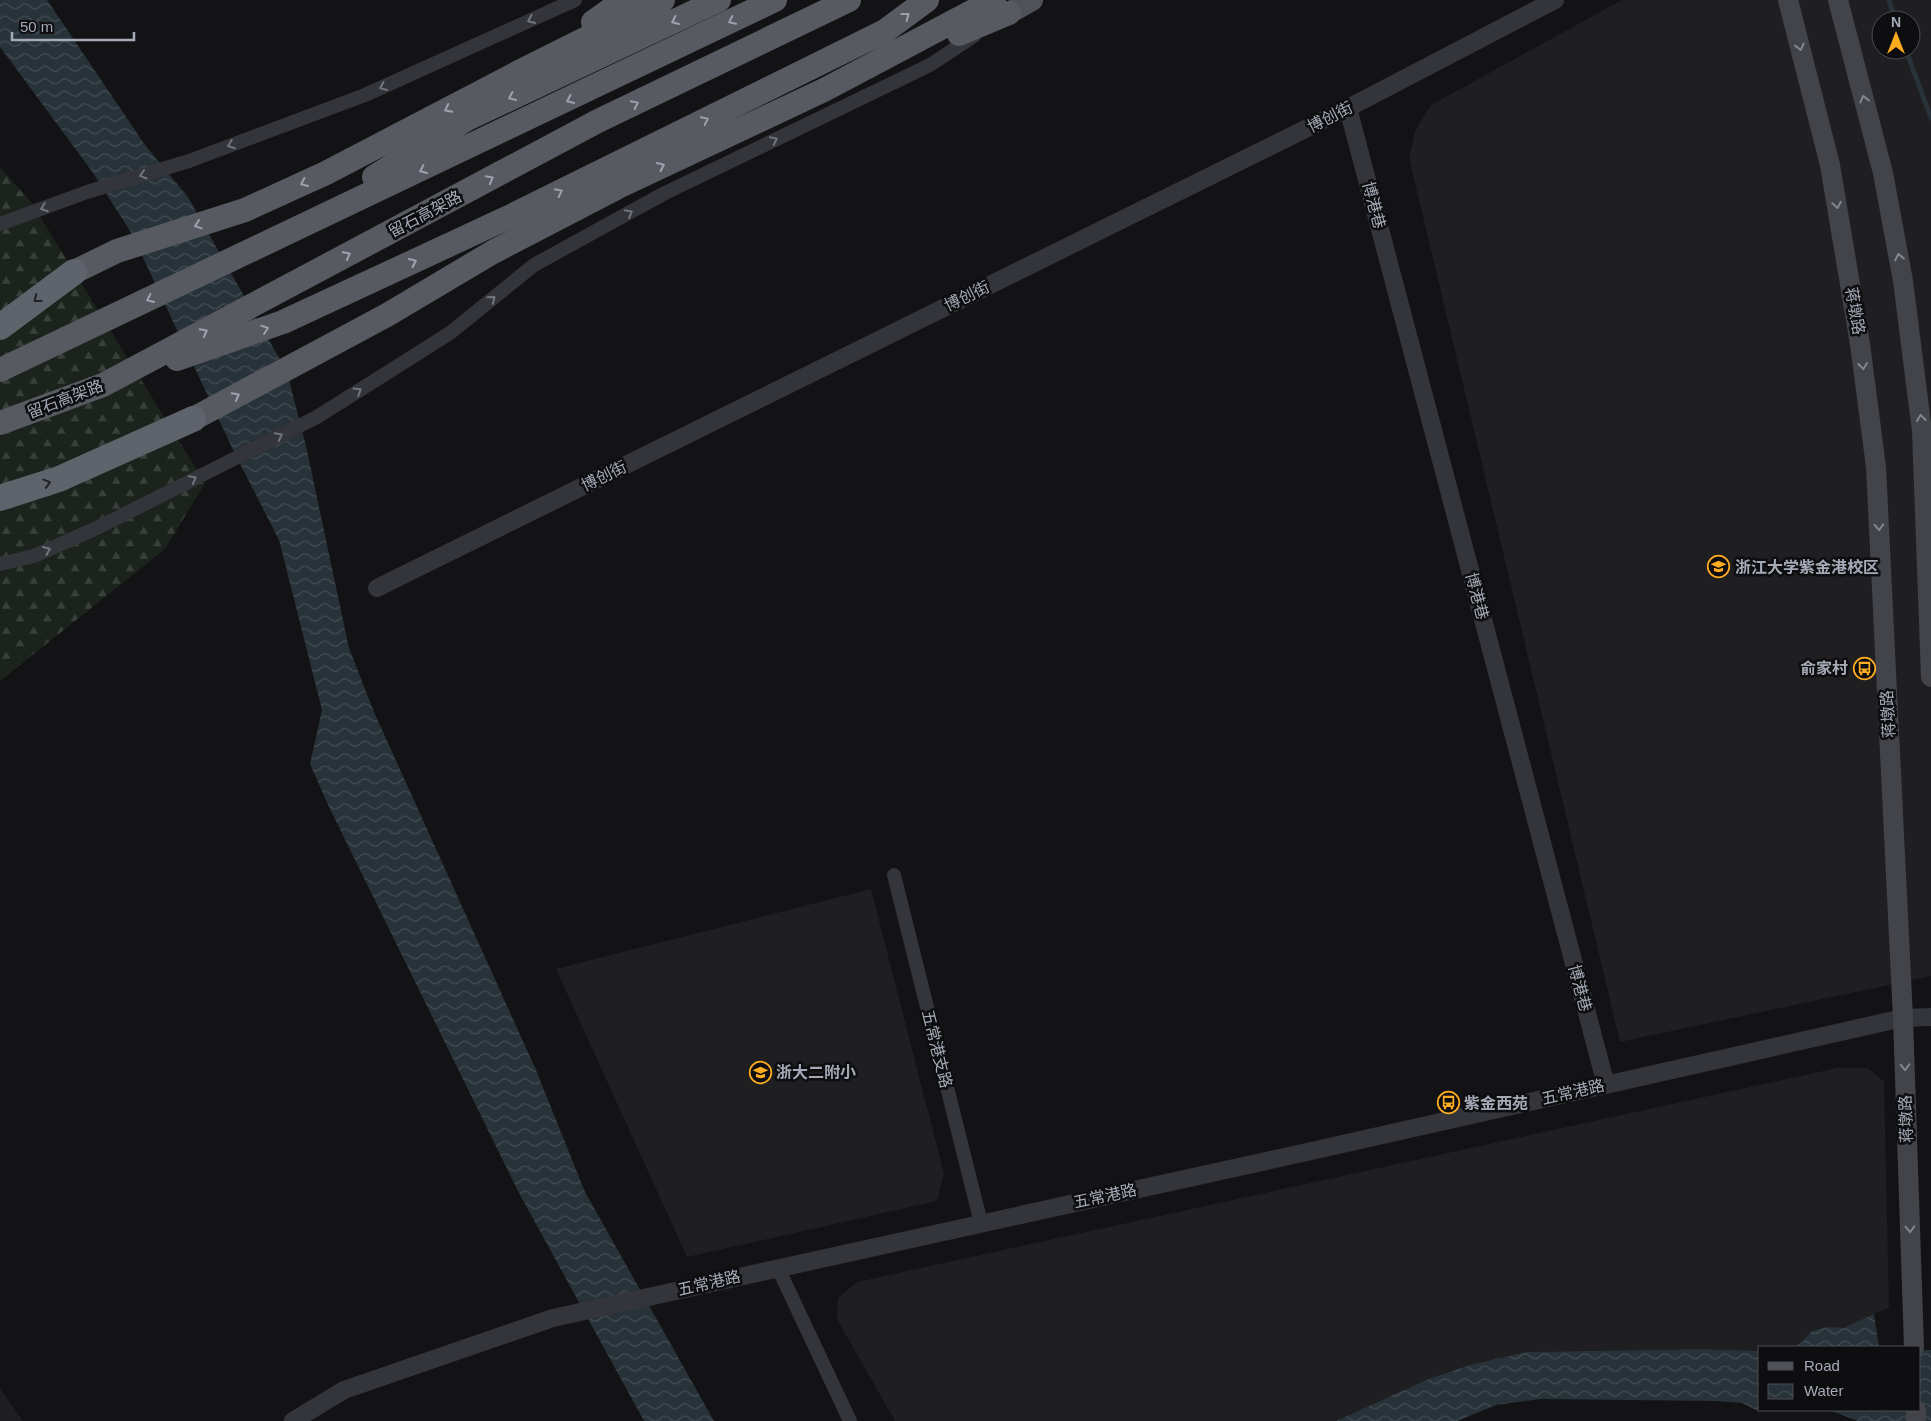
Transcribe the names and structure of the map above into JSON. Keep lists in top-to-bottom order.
{
  "streets": {
    "highway": ["留石高架路"],
    "main road": ["蒋墩路"],
    "street": [
      "博创街",
      "博港巷",
      "五常港支路",
      "五常港路"
    ]
  },
  "crossings": [
    ["博创街", "博港巷"],
    ["博港巷", "五常港路"],
    ["蒋墩路", "五常港路"],
    ["五常港支路", "五常港路"]
  ],
  "places": {
    "school or university": ["浙江大学紫金港校区", "浙大二附小"],
    "bus stop": ["俞家村", "紫金西苑"]
  },
  "legend": ["Road", "Water"],
  "scale_bar": "50 m",
  "north": "top"
}
